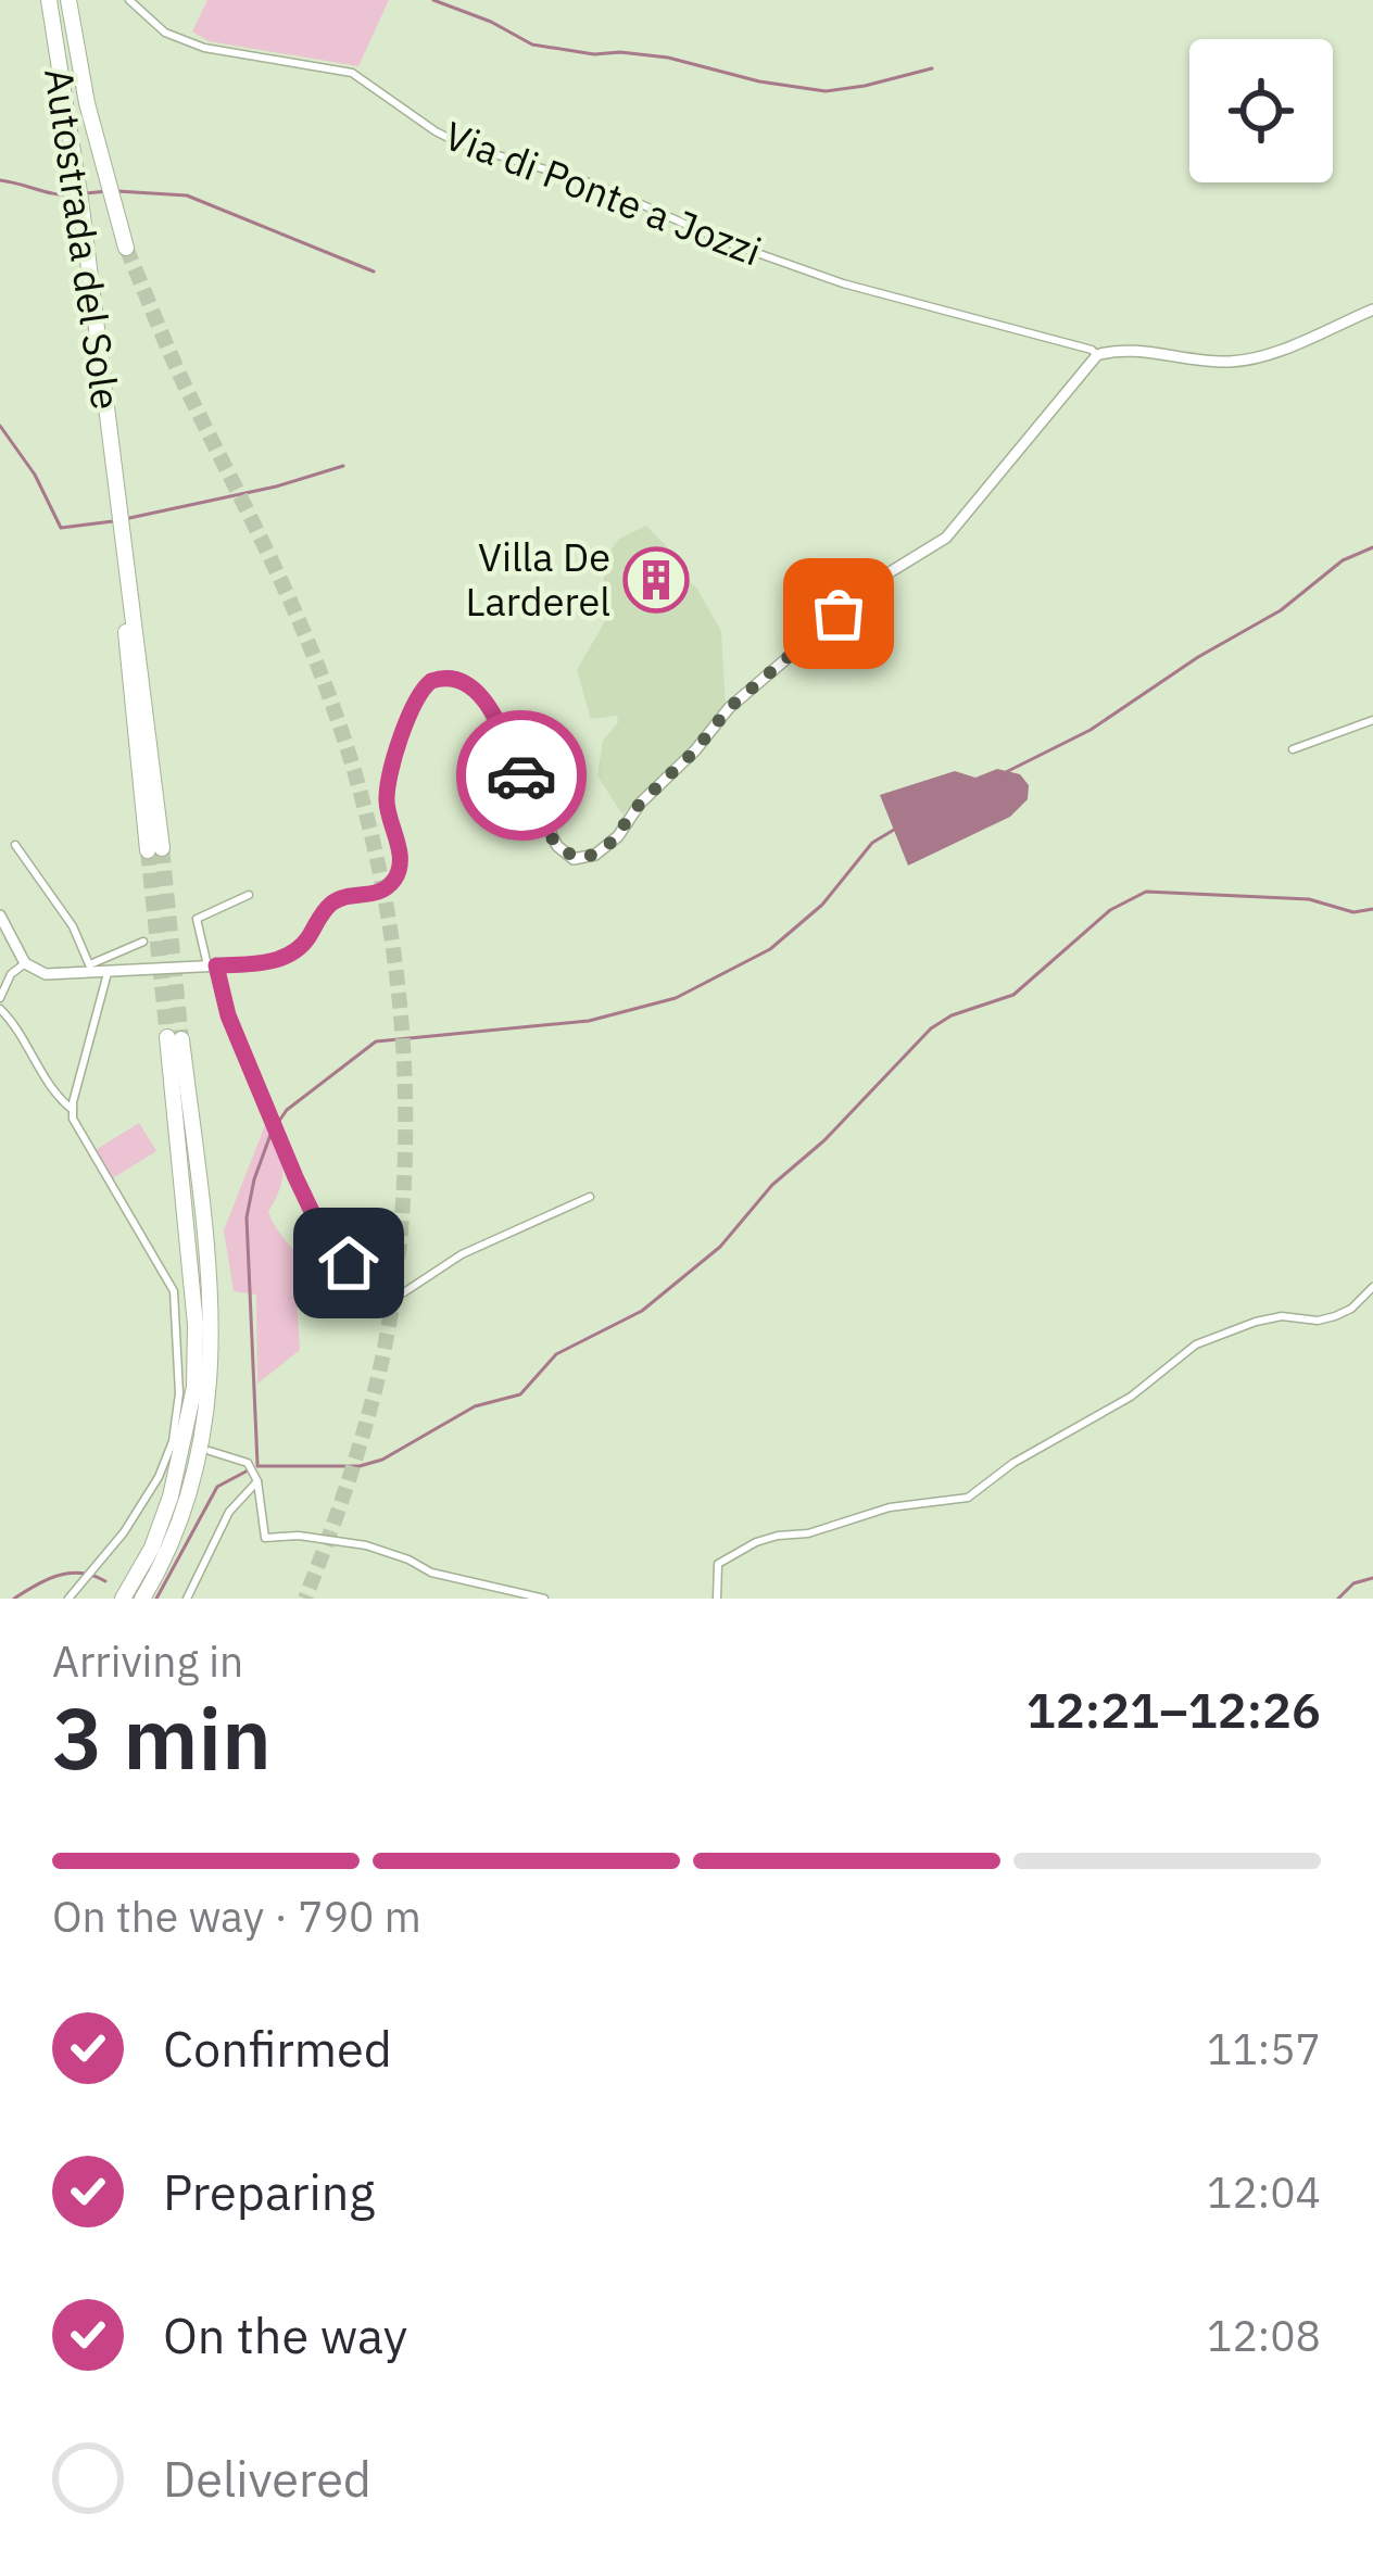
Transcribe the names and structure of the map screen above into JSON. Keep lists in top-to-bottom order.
{
  "streets": {
    "highway": ["Autostrada del Sole"],
    "street": ["Via di Ponte a Jozzi"]
  },
  "places": {
    "building": ["Villa De Larderel"]
  },
  "page": {
    "heading": ["3 min", "Arriving in", "12:21–12:26"],
    "bar": "On the way · 790 m",
    "list": [
      ["Confirmed", "11:57"],
      ["Preparing", "12:04"],
      ["On the way", "12:08"],
      "Delivered"
    ]
  }
}
